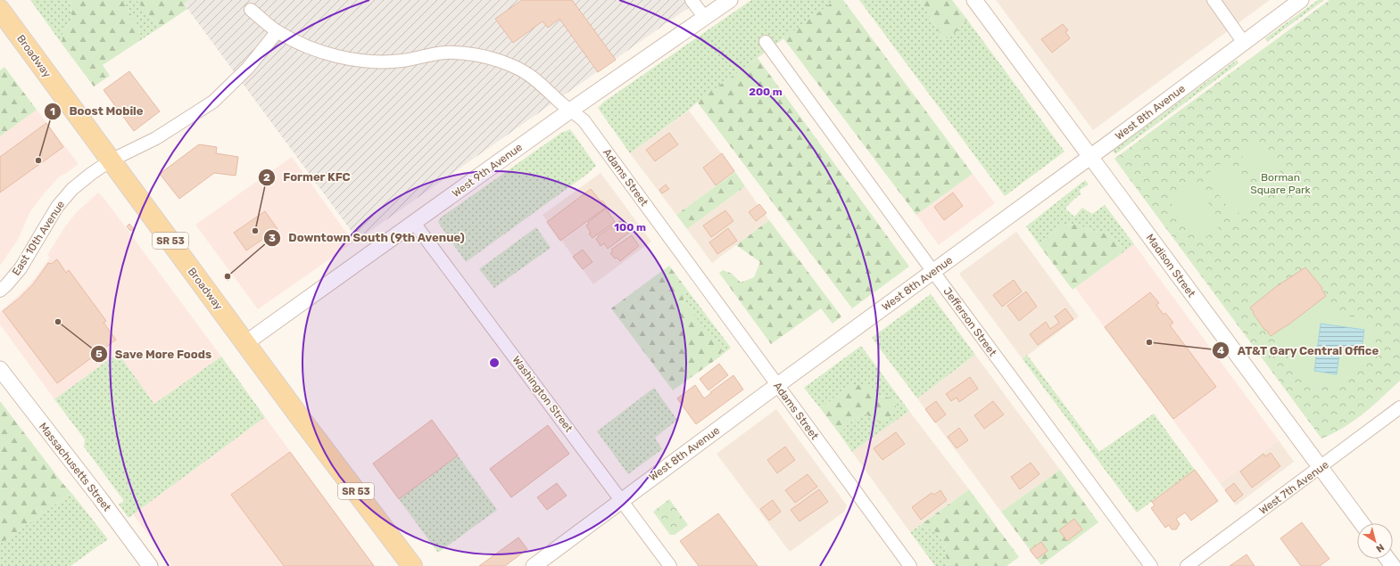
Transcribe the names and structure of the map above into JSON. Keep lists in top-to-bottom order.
{
  "streets": {
    "main road": ["Broadway", "SR 53"],
    "street": [
      "West 8th Avenue",
      "West 9th Avenue",
      "Adams Street",
      "East 10th Avenue",
      "Madison Street",
      "Jefferson Street",
      "Washington Street",
      "Massachusetts Street",
      "West 7th Avenue"
    ]
  },
  "crossings": [
    ["Broadway", "West 9th Avenue"],
    ["Broadway", "East 10th Avenue"],
    ["West 8th Avenue", "Adams Street"],
    ["West 8th Avenue", "Madison Street"],
    ["West 8th Avenue", "Jefferson Street"],
    ["West 8th Avenue", "Washington Street"],
    ["West 9th Avenue", "Adams Street"],
    ["West 9th Avenue", "Washington Street"],
    ["Adams Street", "East 10th Avenue"],
    ["Madison Street", "West 7th Avenue"]
  ],
  "parks": ["Borman Square Park"],
  "places": [
    "Boost Mobile",
    "Former KFC",
    "Downtown South (9th Avenue)",
    "Save More Foods",
    "AT&T Gary Central Office"
  ],
  "north": "bottom right",
  "rings": ["200 m", "100 m"]
}
